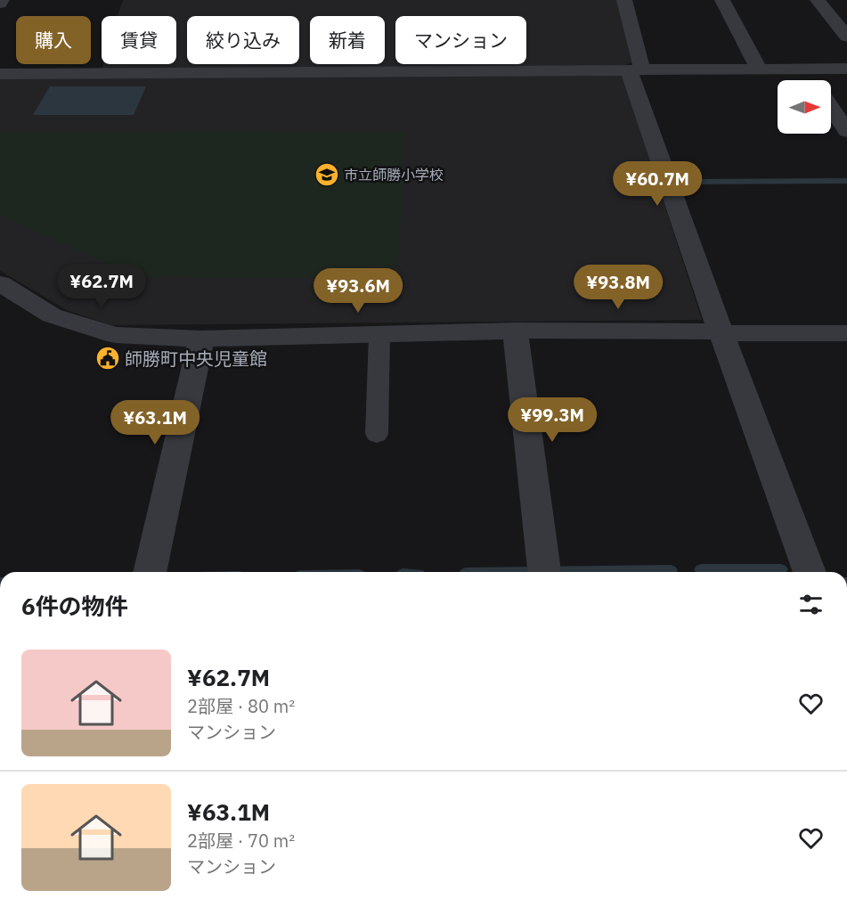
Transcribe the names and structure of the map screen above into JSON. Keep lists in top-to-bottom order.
{
  "places": {
    "school or university": ["市立師勝小学校"],
    "public building": ["師勝町中央児童館"]
  },
  "north": "right",
  "page": {
    "chip": [
      "購入",
      "賃貸",
      "絞り込み",
      "新着",
      "マンション"
    ],
    "price": [
      "¥60.7M",
      "¥62.7M",
      "¥93.8M",
      "¥93.6M",
      "¥99.3M",
      "¥63.1M"
    ],
    "heading": "6件の物件",
    "list": [
      {
        "name": "¥62.7M",
        "note": "2部屋 · 80 m² · マンション"
      },
      {
        "name": "¥63.1M",
        "note": "2部屋 · 70 m² · マンション"
      }
    ]
  }
}
